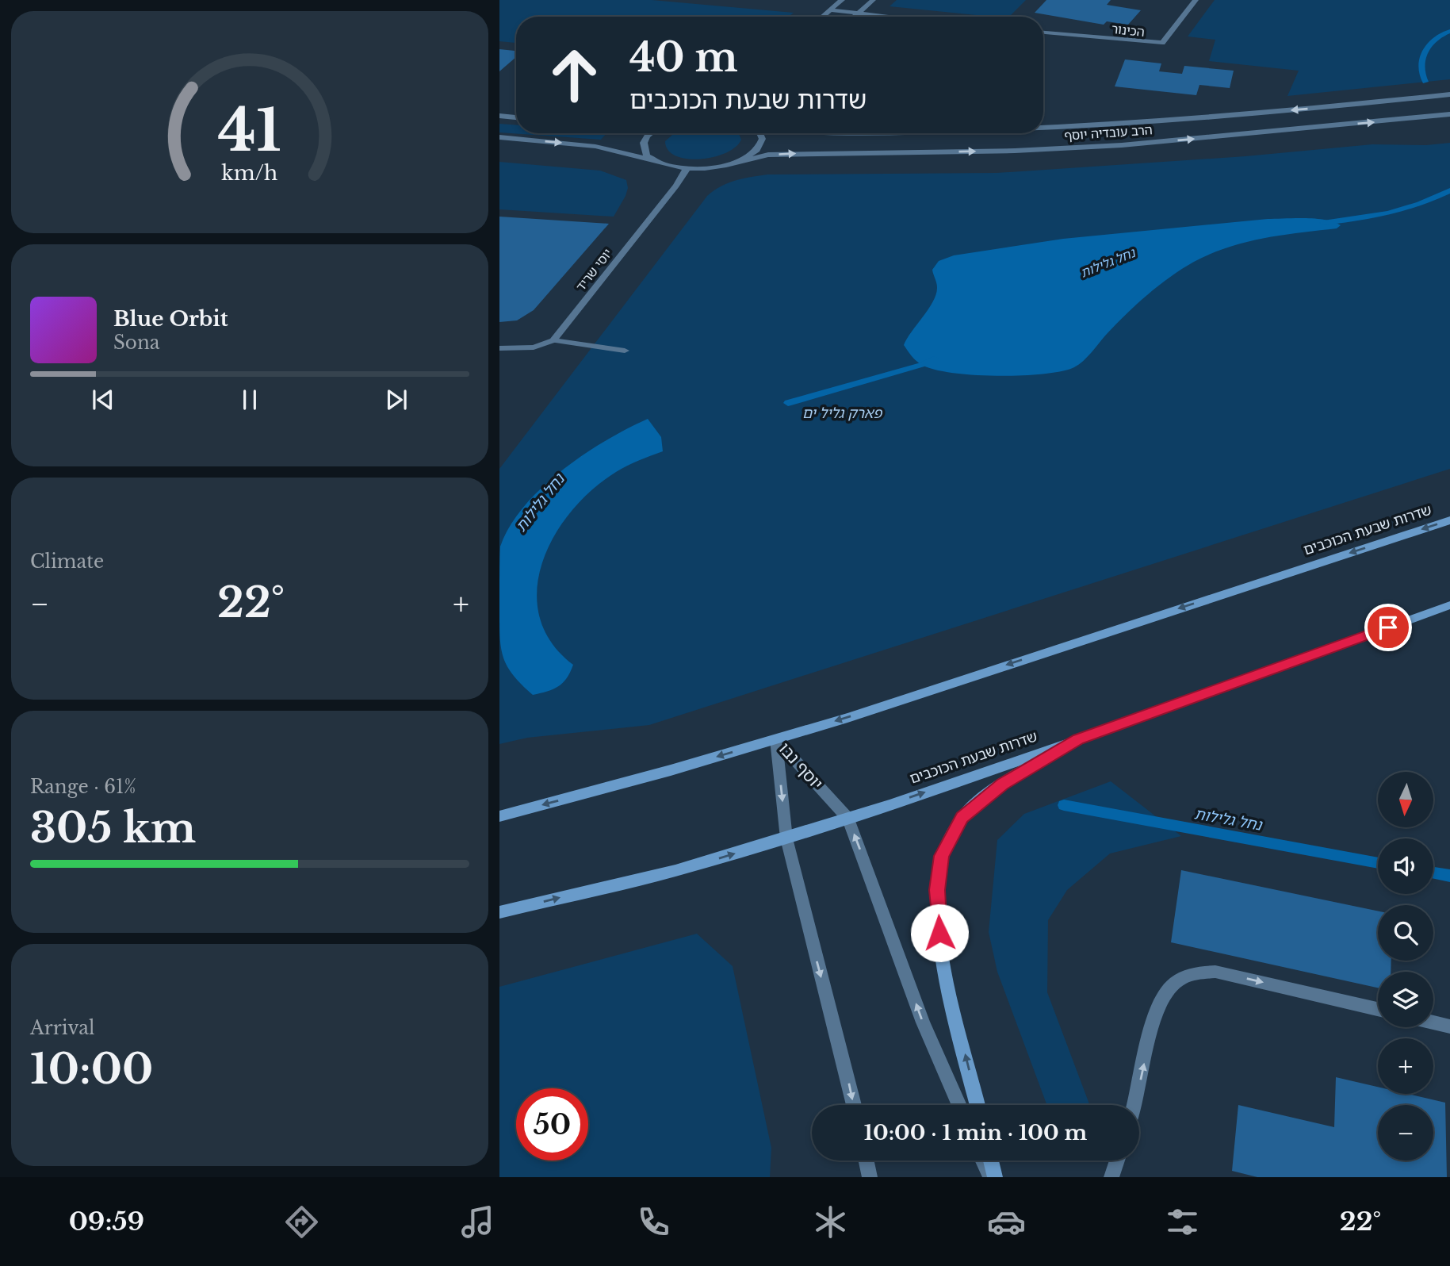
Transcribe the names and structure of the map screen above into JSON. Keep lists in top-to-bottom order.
{
  "streets": {
    "main road": ["שדרות שבעת הכוכבים"],
    "street": [
      "הכינור",
      "הרב עובדיה יוסף",
      "יוסי שריד",
      "יוסף נבו"
    ]
  },
  "crossings": [
    ["הרב עובדיה יוסף", "יוסי שריד"],
    ["שדרות שבעת הכוכבים", "יוסף נבו"]
  ],
  "water": ["נחל גלילות"],
  "parks": ["פארק גליל ים"],
  "north": "bottom",
  "page": {
    "turn": ["40 m", "שדרות שבעת הכוכבים"],
    "song": ["Blue Orbit", "Sona"],
    "tile": [
      "Climate",
      ["Range · 61%", "305 km"],
      ["Arrival", "10:00"]
    ],
    "heat": ["−", "22°", "+"],
    "map_buttons": ["+", "−"],
    "limit": "50",
    "trip": "10:00 · 1 min · 100 m",
    "tabs": ["09:59", "22°"],
    "gauge": ["41", "km/h"]
  }
}
